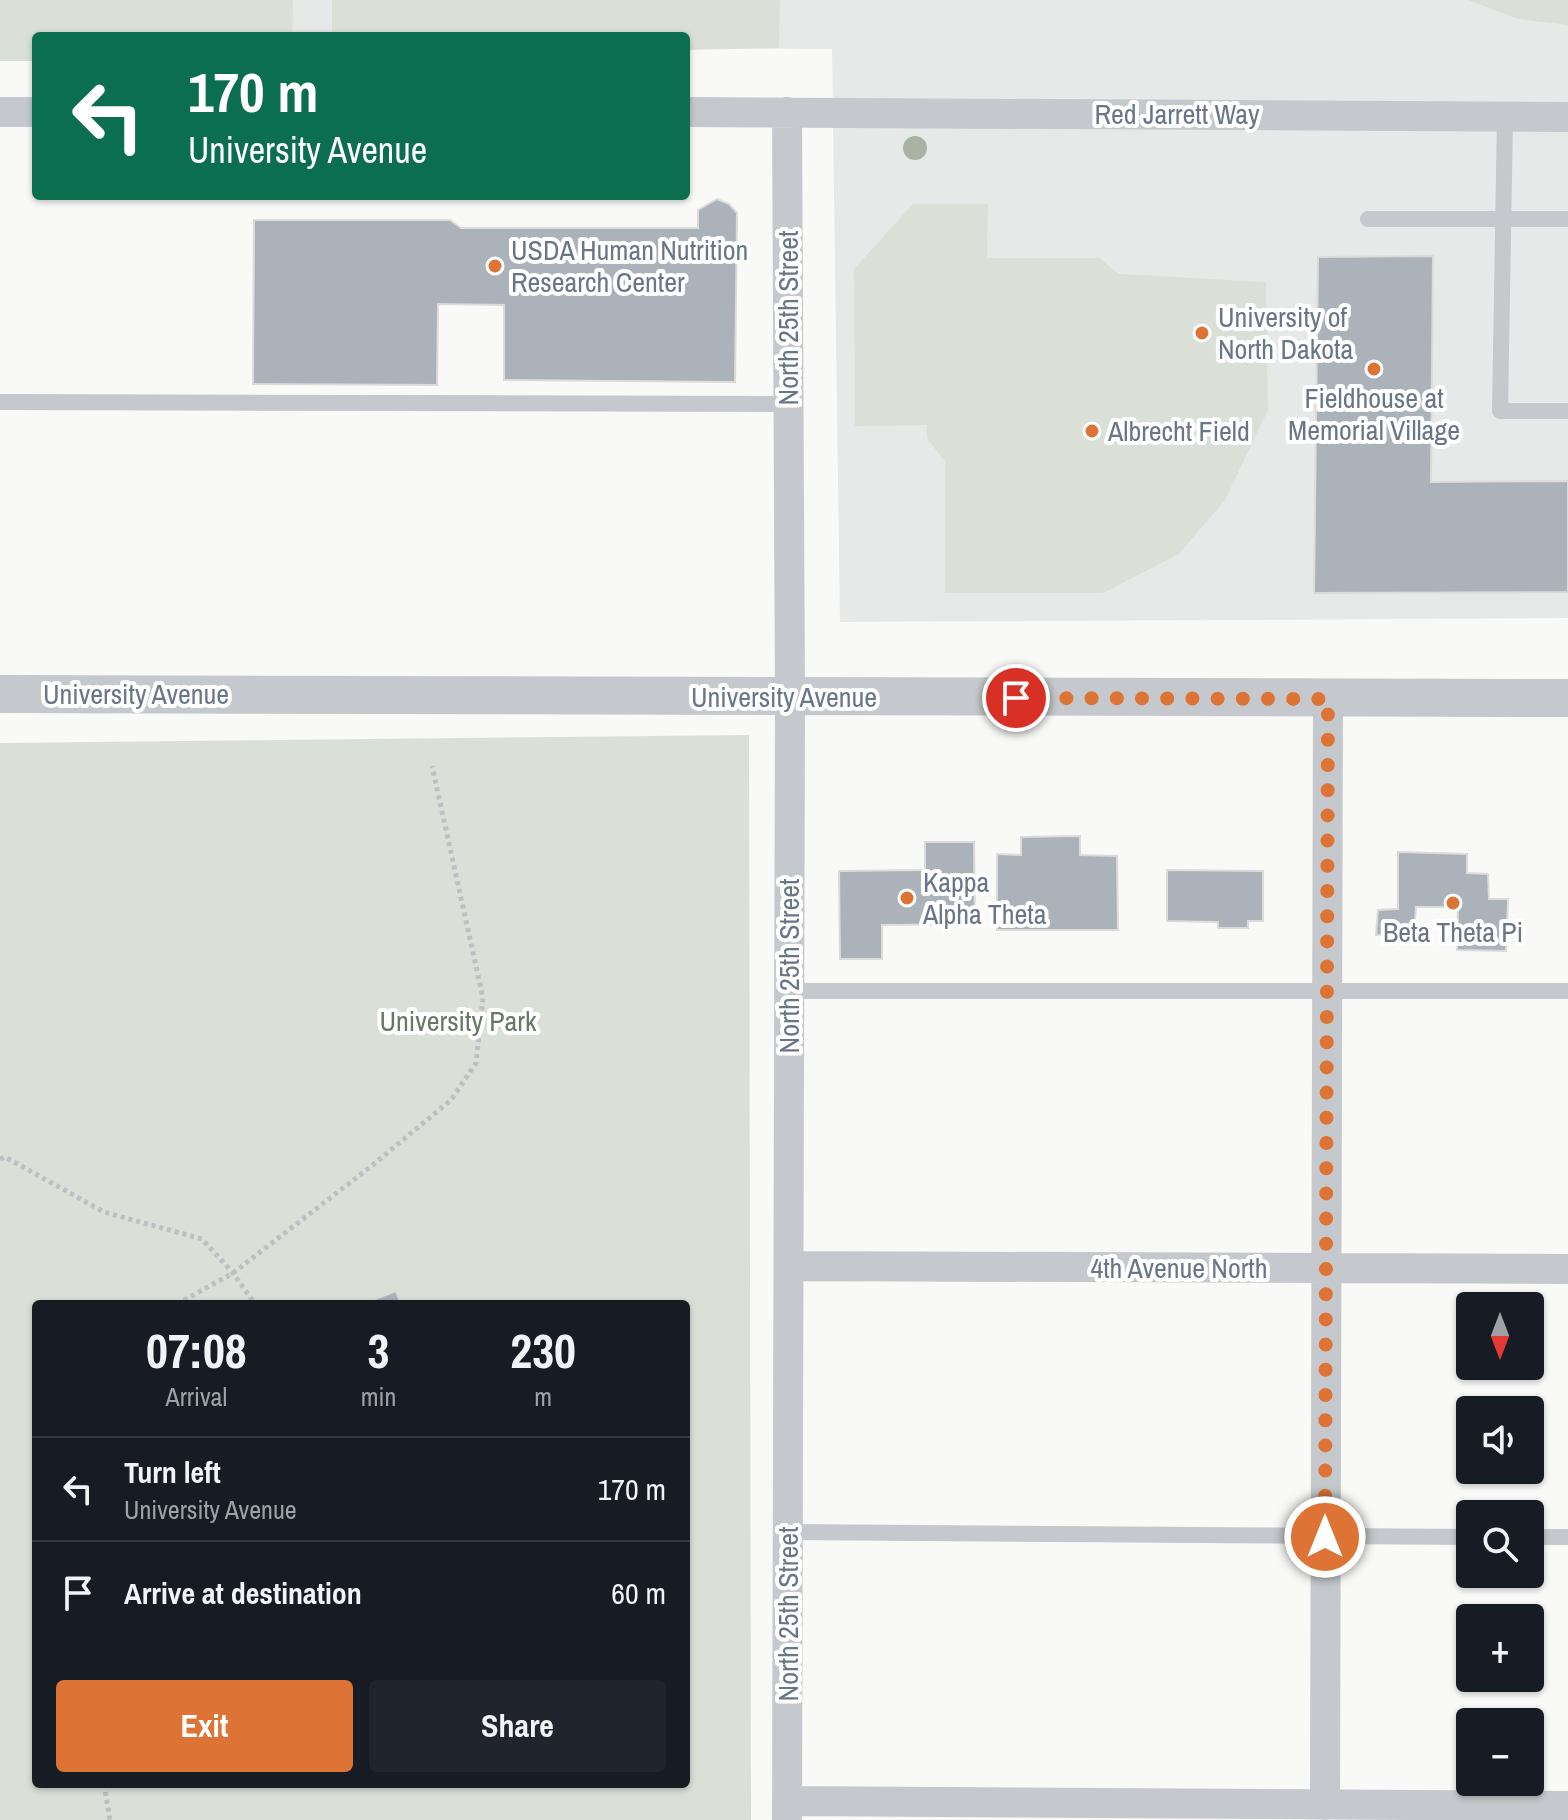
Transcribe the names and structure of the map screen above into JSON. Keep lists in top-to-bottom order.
{
  "streets": {
    "street": [
      "Red Jarrett Way",
      "North 25th Street",
      "University Avenue",
      "4th Avenue North"
    ]
  },
  "crossings": [
    ["Red Jarrett Way", "North 25th Street"],
    ["North 25th Street", "University Avenue"],
    ["North 25th Street", "4th Avenue North"]
  ],
  "parks": ["University Park"],
  "places": [
    "USDA Human Nutrition Research Center",
    "University of North Dakota",
    "Fieldhouse at Memorial Village",
    "Albrecht Field",
    "Kappa Alpha Theta",
    "Beta Theta Pi"
  ],
  "north": "bottom",
  "page": {
    "turn": ["170 m", "University Avenue"],
    "map_buttons": ["+", "−"],
    "eta": [
      "07:08",
      "Arrival",
      "3",
      "min",
      "230",
      "m"
    ],
    "list": [
      {
        "name": "Turn left",
        "note": "University Avenue",
        "value": "170 m"
      },
      {
        "name": "Arrive at destination",
        "value": "60 m"
      }
    ],
    "buttons": ["Exit", "Share"]
  }
}
